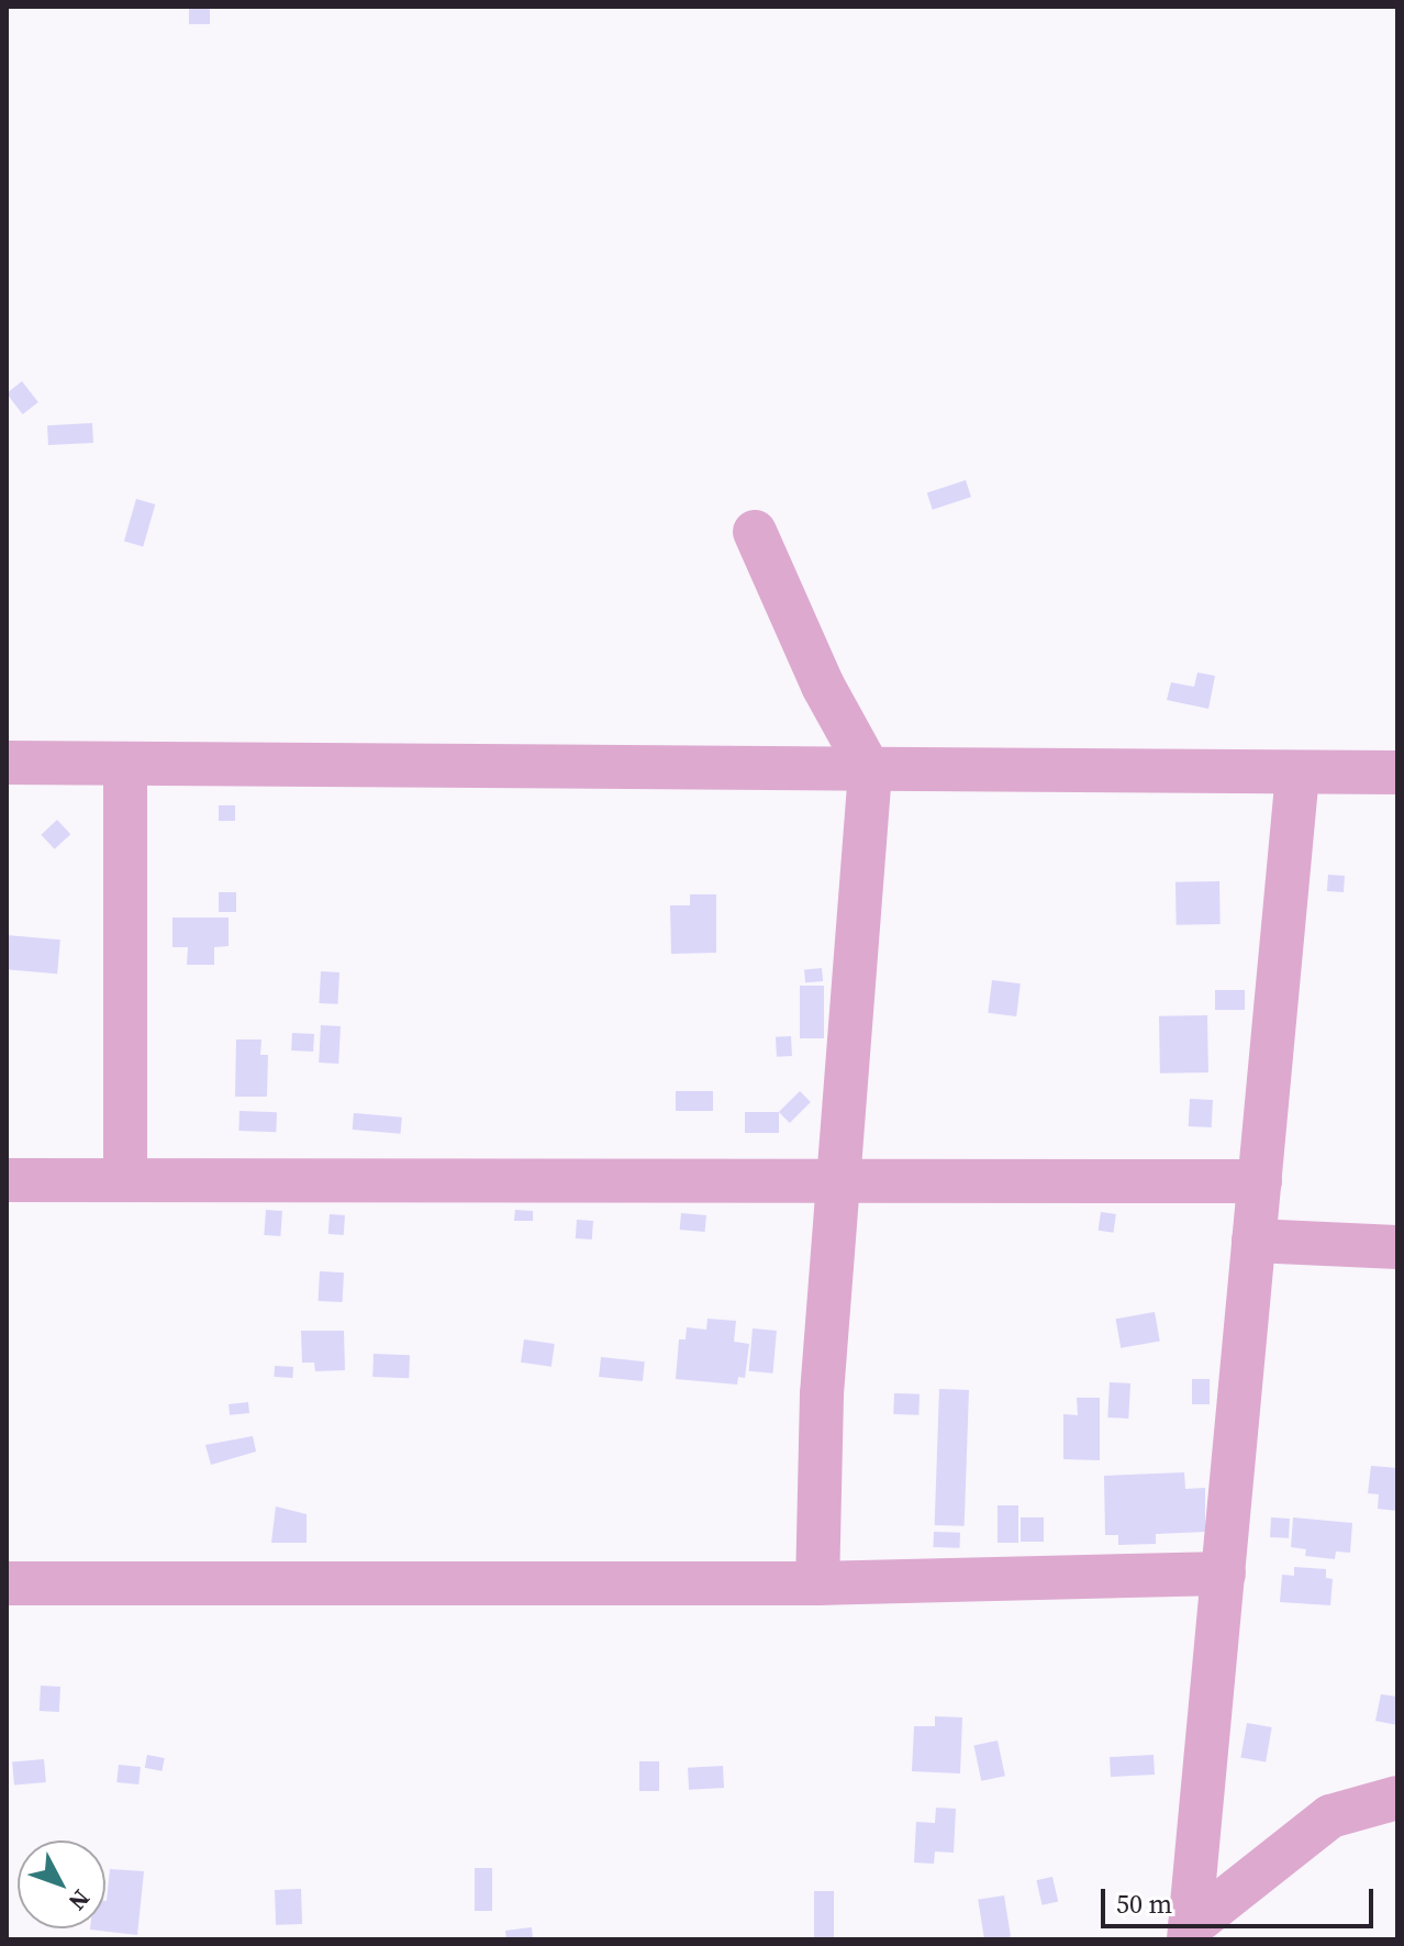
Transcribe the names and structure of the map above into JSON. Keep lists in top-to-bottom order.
{
  "scale_bar": "50 m",
  "north": "bottom right"
}
